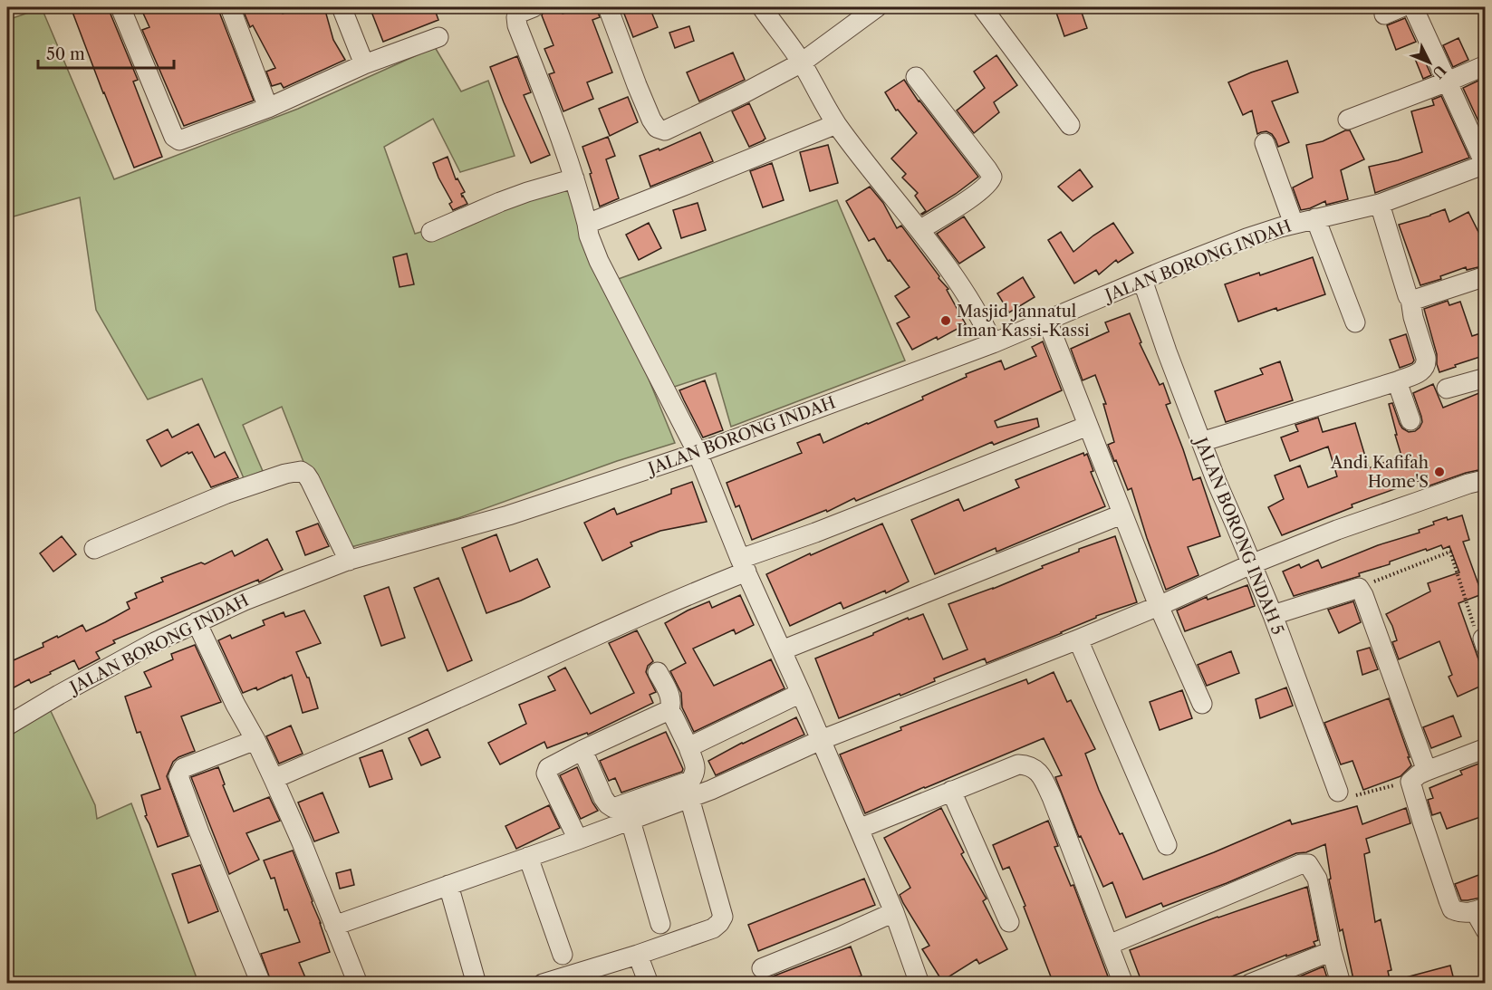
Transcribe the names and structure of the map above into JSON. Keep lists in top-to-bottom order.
{
  "streets": {
    "street": ["JALAN BORONG INDAH", "JALAN BORONG INDAH 5"]
  },
  "crossings": [
    ["JALAN BORONG INDAH", "JALAN BORONG INDAH 5"]
  ],
  "places": ["Masjid Jannatul Iman Kassi-Kassi", "Andi Kafifah Home'S"],
  "scale_bar": "50 m",
  "north": "bottom right"
}
